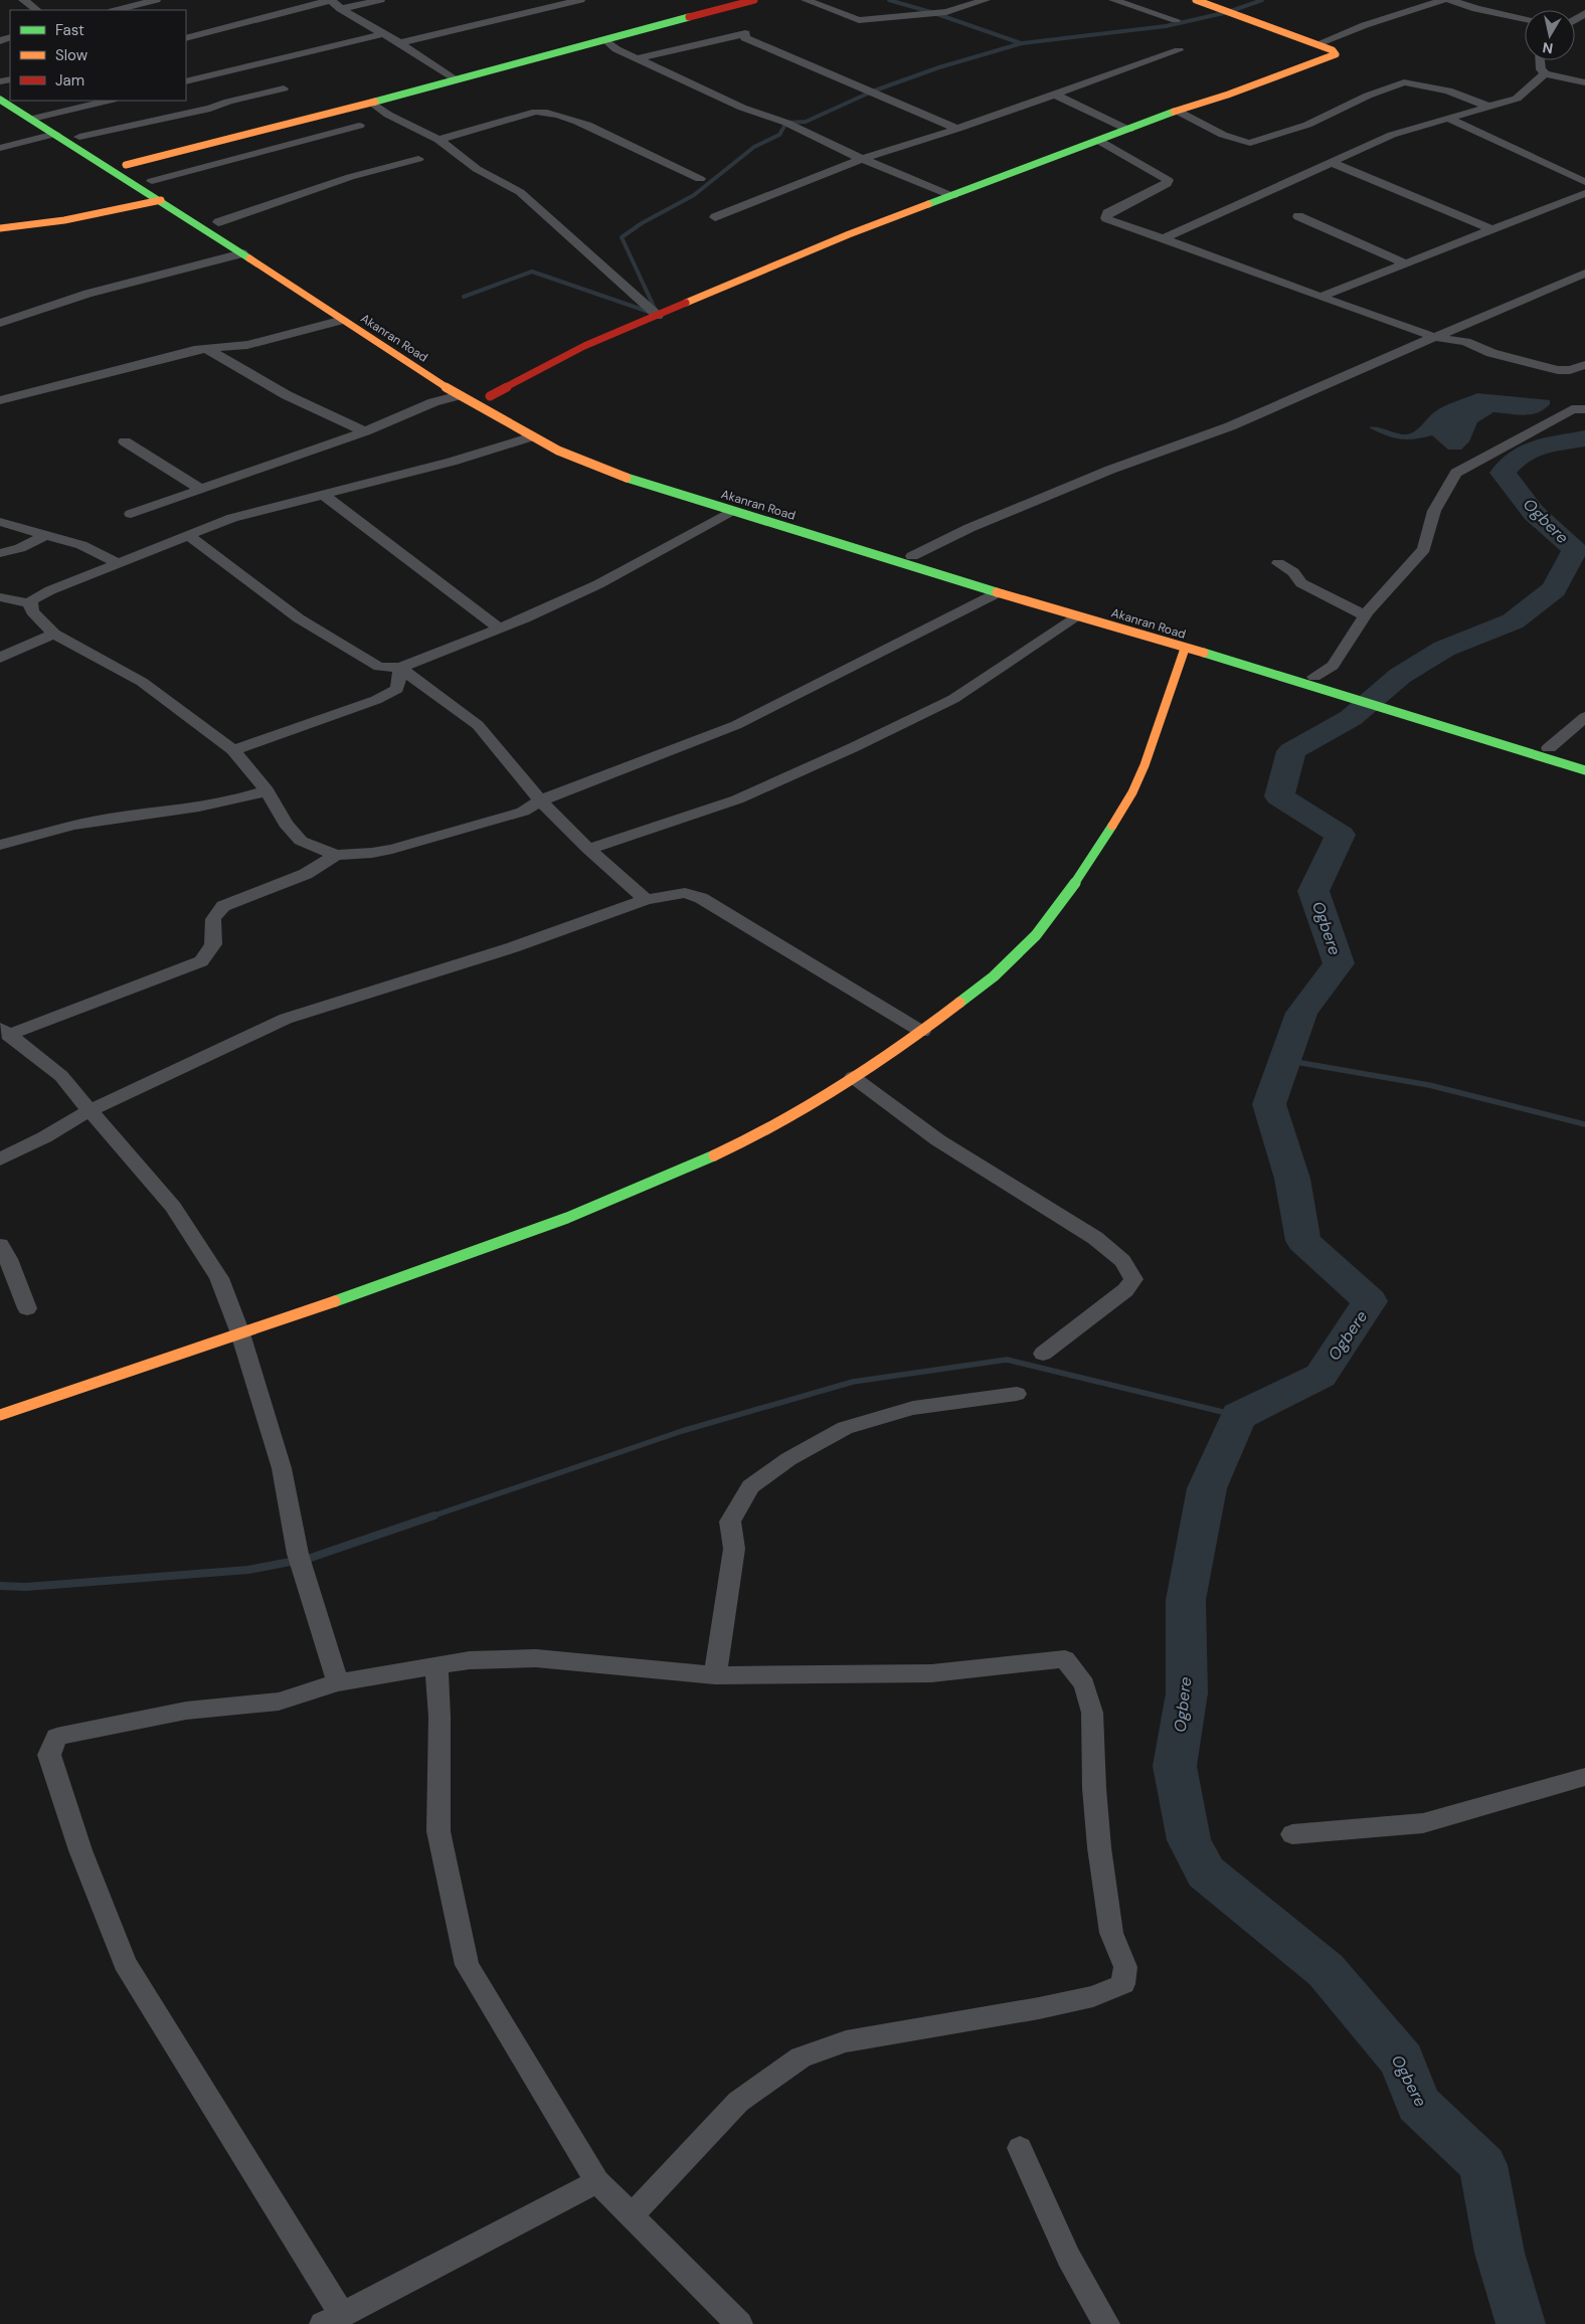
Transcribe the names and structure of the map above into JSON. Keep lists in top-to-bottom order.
{
  "streets": {
    "street": ["Akanran Road"]
  },
  "water": ["Ogbere"],
  "legend": ["Fast", "Slow", "Jam"],
  "north": "bottom"
}
